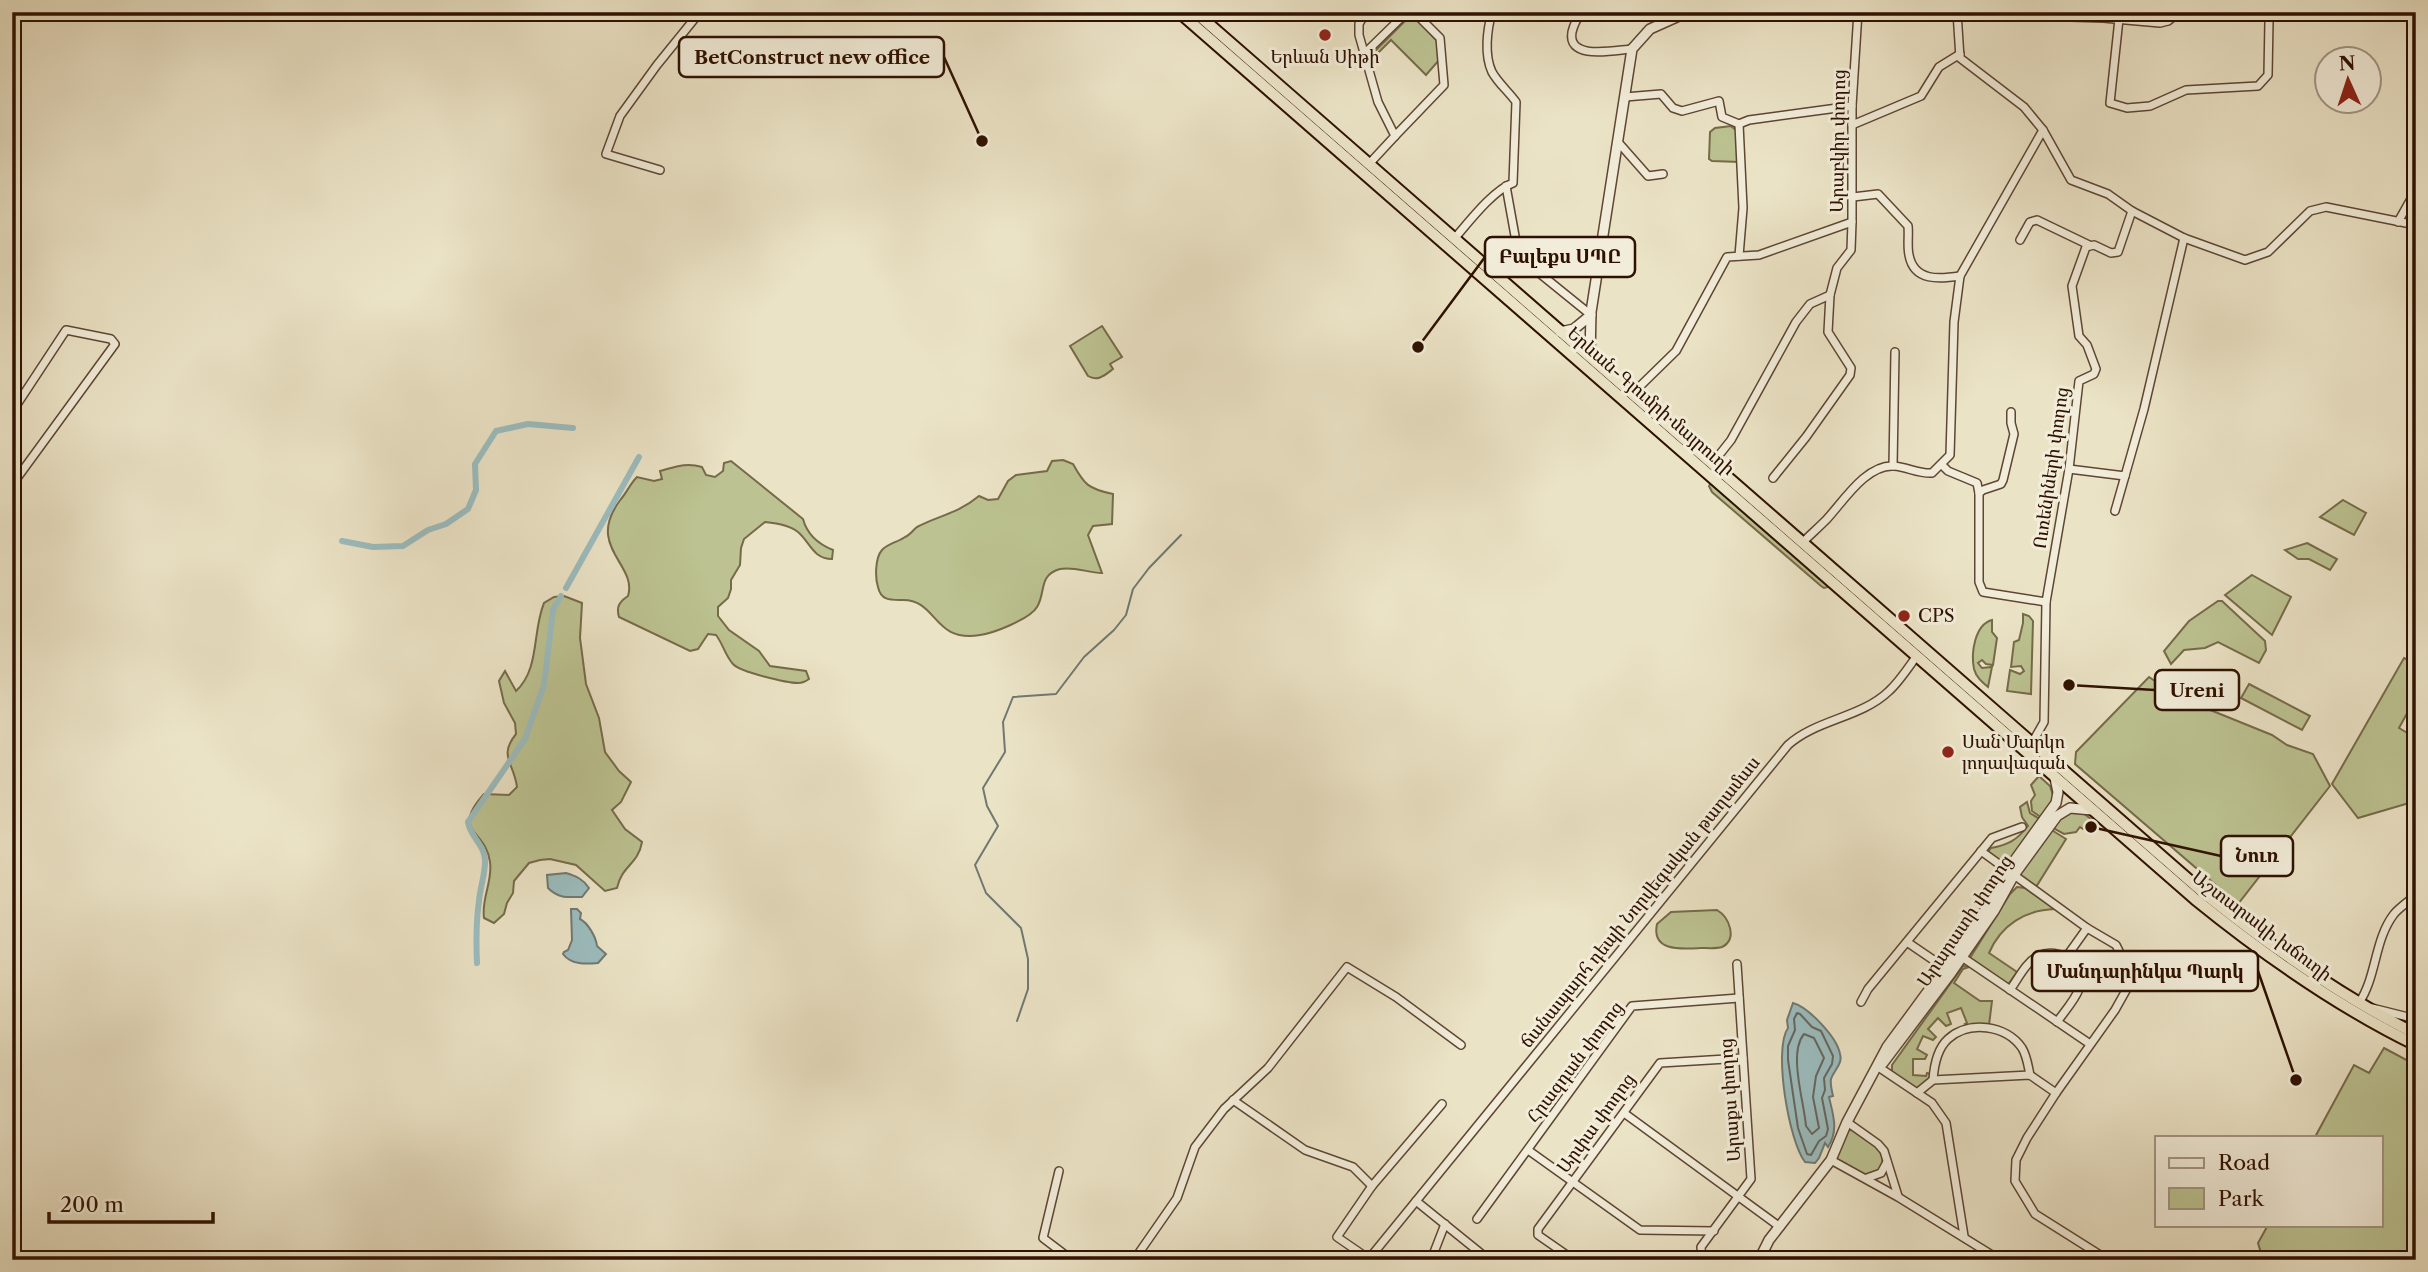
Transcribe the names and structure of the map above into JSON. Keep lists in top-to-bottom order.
{
  "streets": {
    "highway": ["Երևան-Գյումրի մայրուղի", "Աշտարակի խճուղի"],
    "street": [
      "Արաբկիր փողոց",
      "Ուռենիների փողոց",
      "ճանապարհ դեպի Նորվեգական թաղամաս",
      "Արարատի փողոց",
      "Հրազդան փողոց",
      "Արաքս փողոց",
      "Արփա փողոց"
    ]
  },
  "crossings": [
    ["Երևան-Գյումրի մայրուղի", "Ուռենիների փողոց"],
    ["Երևան-Գյումրի մայրուղի", "ճանապարհ դեպի Նորվեգական թաղամաս"],
    ["Երևան-Գյումրի մայրուղի", "Արարատի փողոց"],
    ["Երևան-Գյումրի մայրուղի", "Աշտարակի խճուղի"],
    ["Արարատի փողոց", "Աշտարակի խճուղի"],
    ["Հրազդան փողոց", "Արաքս փողոց"],
    ["Արաքս փողոց", "Արփա փողոց"]
  ],
  "places": [
    "Երևան Սիթի",
    "BetConstruct new office",
    "Բալեքս ՍՊԸ",
    "CPS",
    "Ureni",
    "Սան Մարկո լողավազան",
    "Նուռ",
    "Մանդարինկա Պարկ"
  ],
  "legend": ["Road", "Park"],
  "scale_bar": "200 m",
  "north": "top"
}
